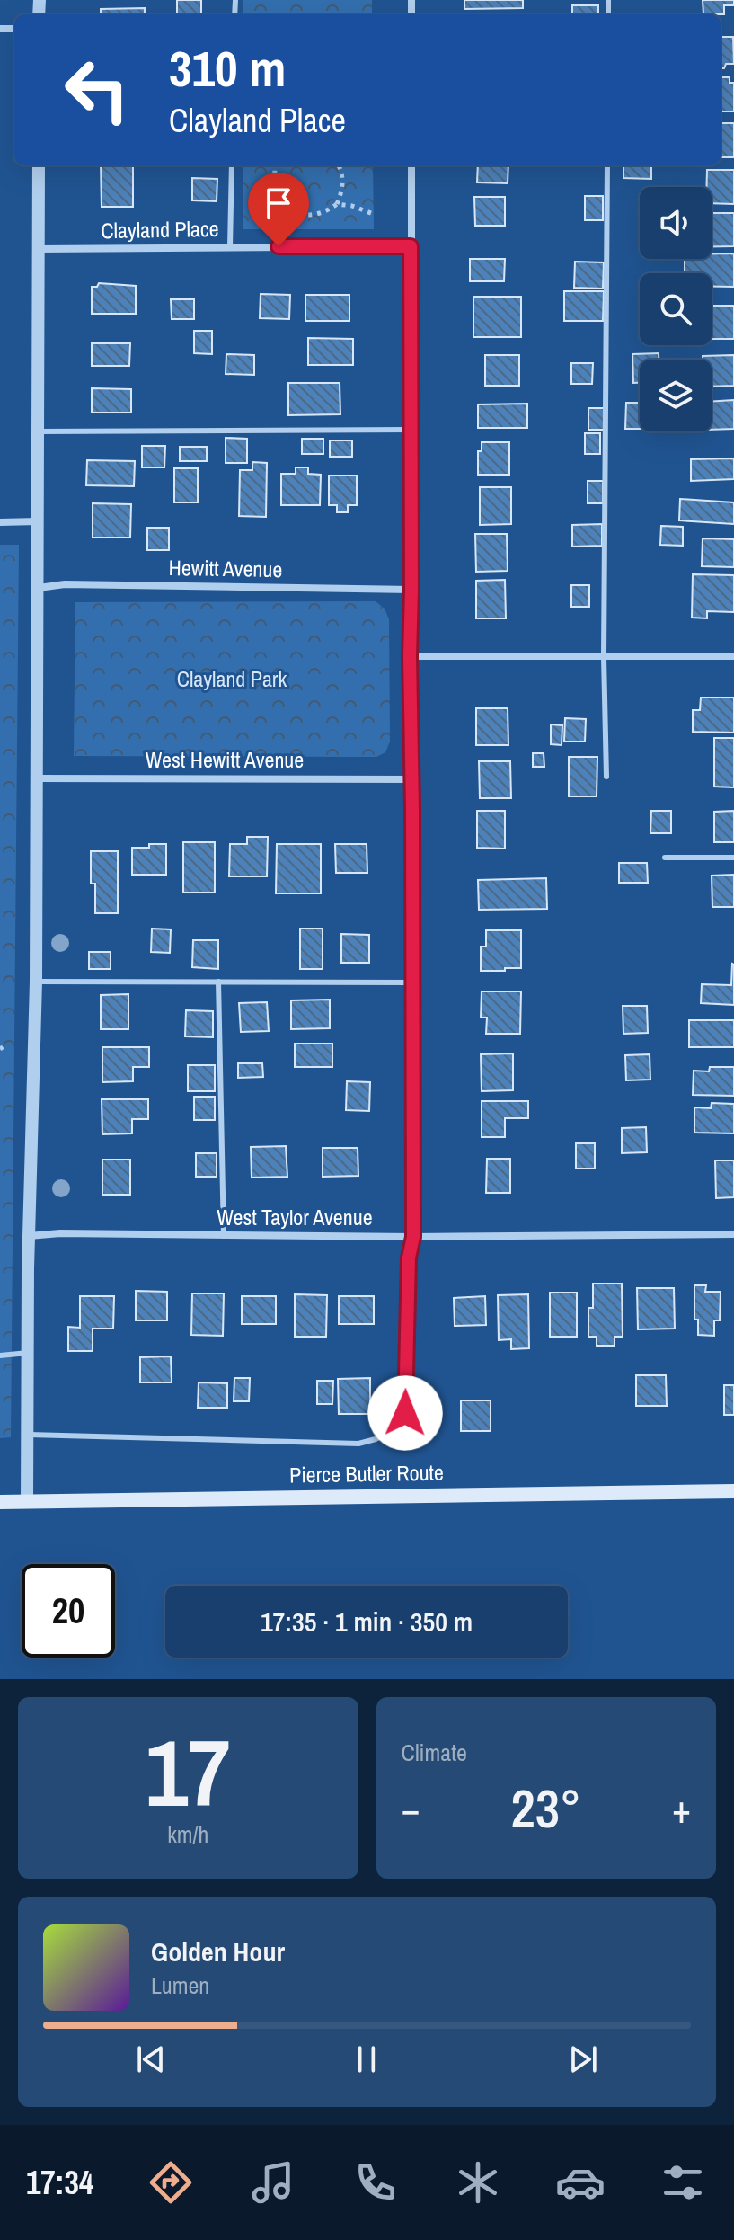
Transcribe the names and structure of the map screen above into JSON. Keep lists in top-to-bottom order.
{
  "streets": {
    "main road": ["Pierce Butler Route"],
    "street": [
      "Clayland Place",
      "Hewitt Avenue",
      "West Hewitt Avenue",
      "West Taylor Avenue"
    ]
  },
  "parks": ["Clayland Park"],
  "page": {
    "turn": ["310 m", "Clayland Place"],
    "limit": "20",
    "trip": "17:35 · 1 min · 350 m",
    "tile": [
      ["17", "km/h"],
      "Climate"
    ],
    "heat": ["−", "23°", "+"],
    "song": ["Golden Hour", "Lumen"],
    "tabs": "17:34"
  }
}
